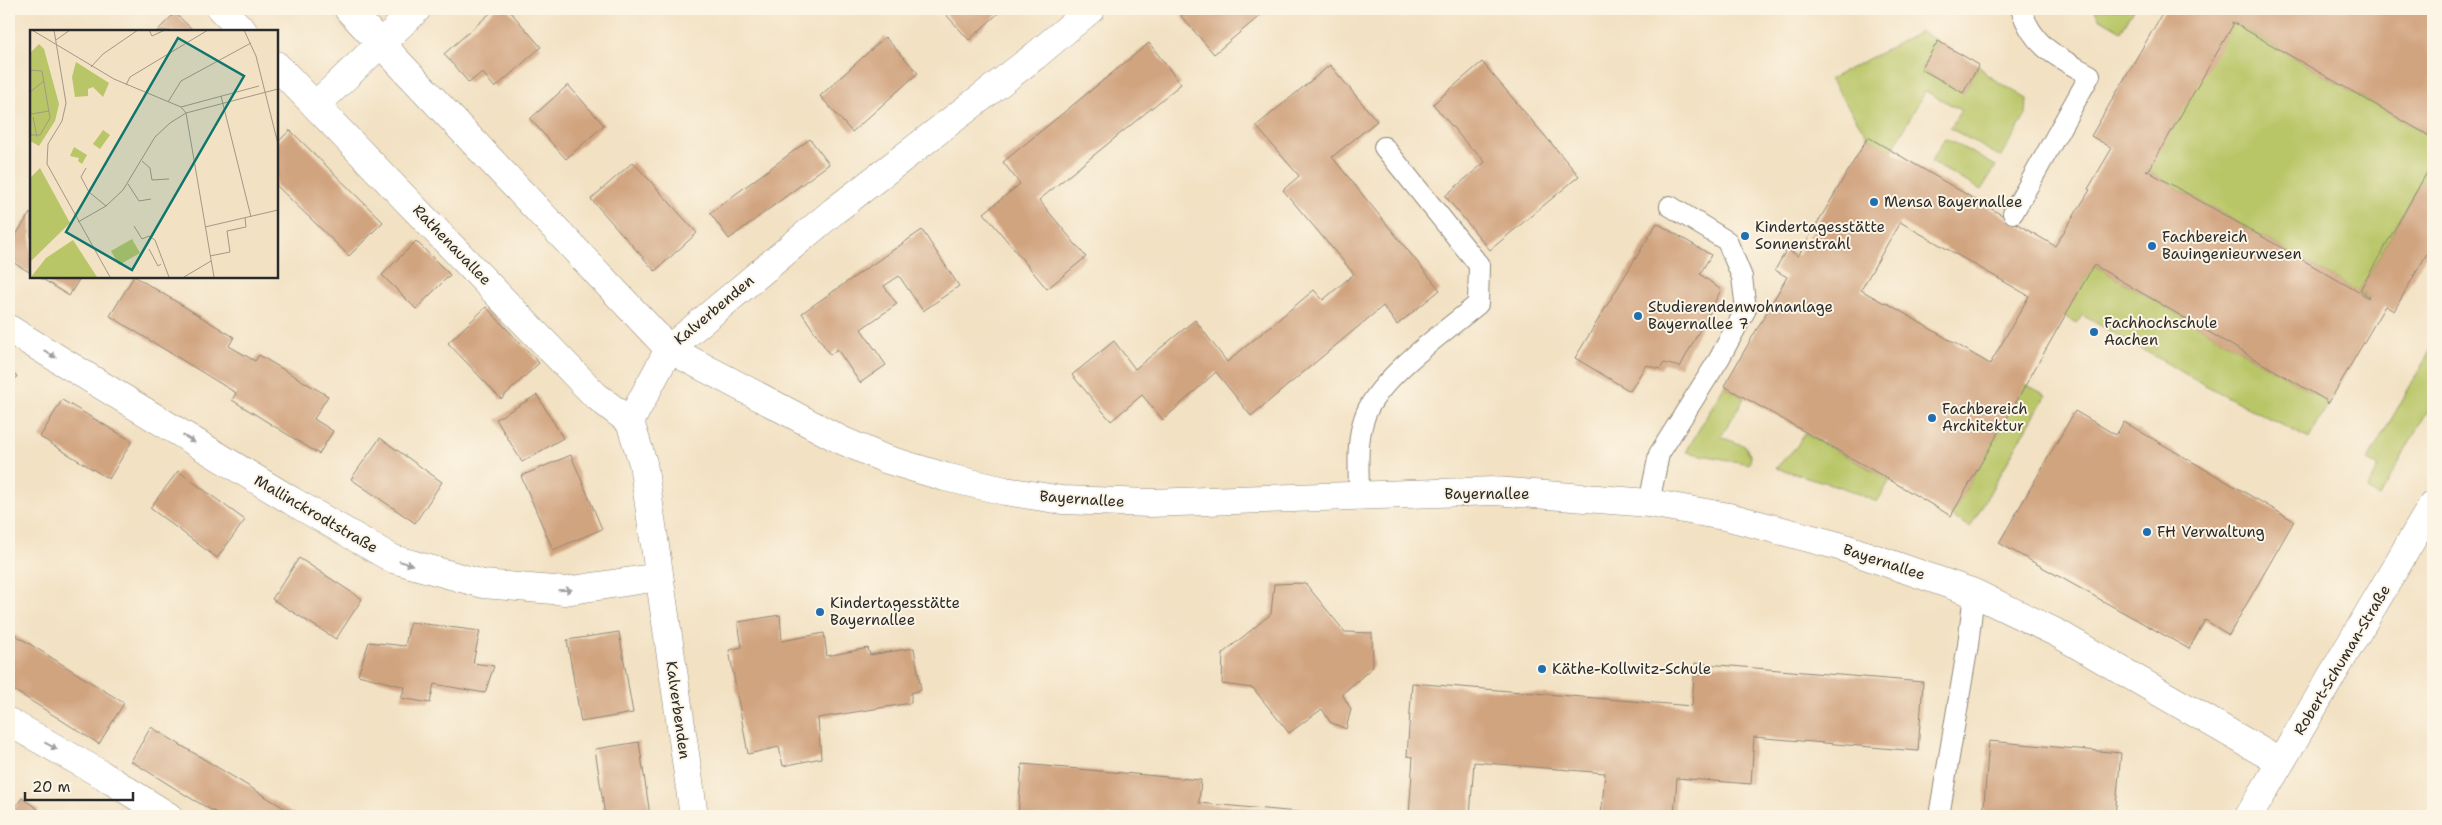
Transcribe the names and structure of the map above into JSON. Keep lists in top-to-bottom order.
{
  "streets": {
    "street": [
      "Rathenauallee",
      "Kalverbenden",
      "Bayernallee",
      "Mallinckrodtstraße",
      "Robert-Schuman-Straße"
    ]
  },
  "crossings": [
    ["Rathenauallee", "Kalverbenden"],
    ["Kalverbenden", "Bayernallee"],
    ["Kalverbenden", "Mallinckrodtstraße"],
    ["Bayernallee", "Robert-Schuman-Straße"]
  ],
  "one_way": ["Mallinckrodtstraße"],
  "places": [
    "Mensa Bayernallee",
    "Kindertagesstätte Sonnenstrahl",
    "Fachbereich Bauingenieurwesen",
    "Studierendenwohnanlage Bayernallee 7",
    "Fachhochschule Aachen",
    "Fachbereich Architektur",
    "FH Verwaltung",
    "Kindertagesstätte Bayernallee",
    "Käthe-Kollwitz-Schule"
  ],
  "scale_bar": "20 m"
}
